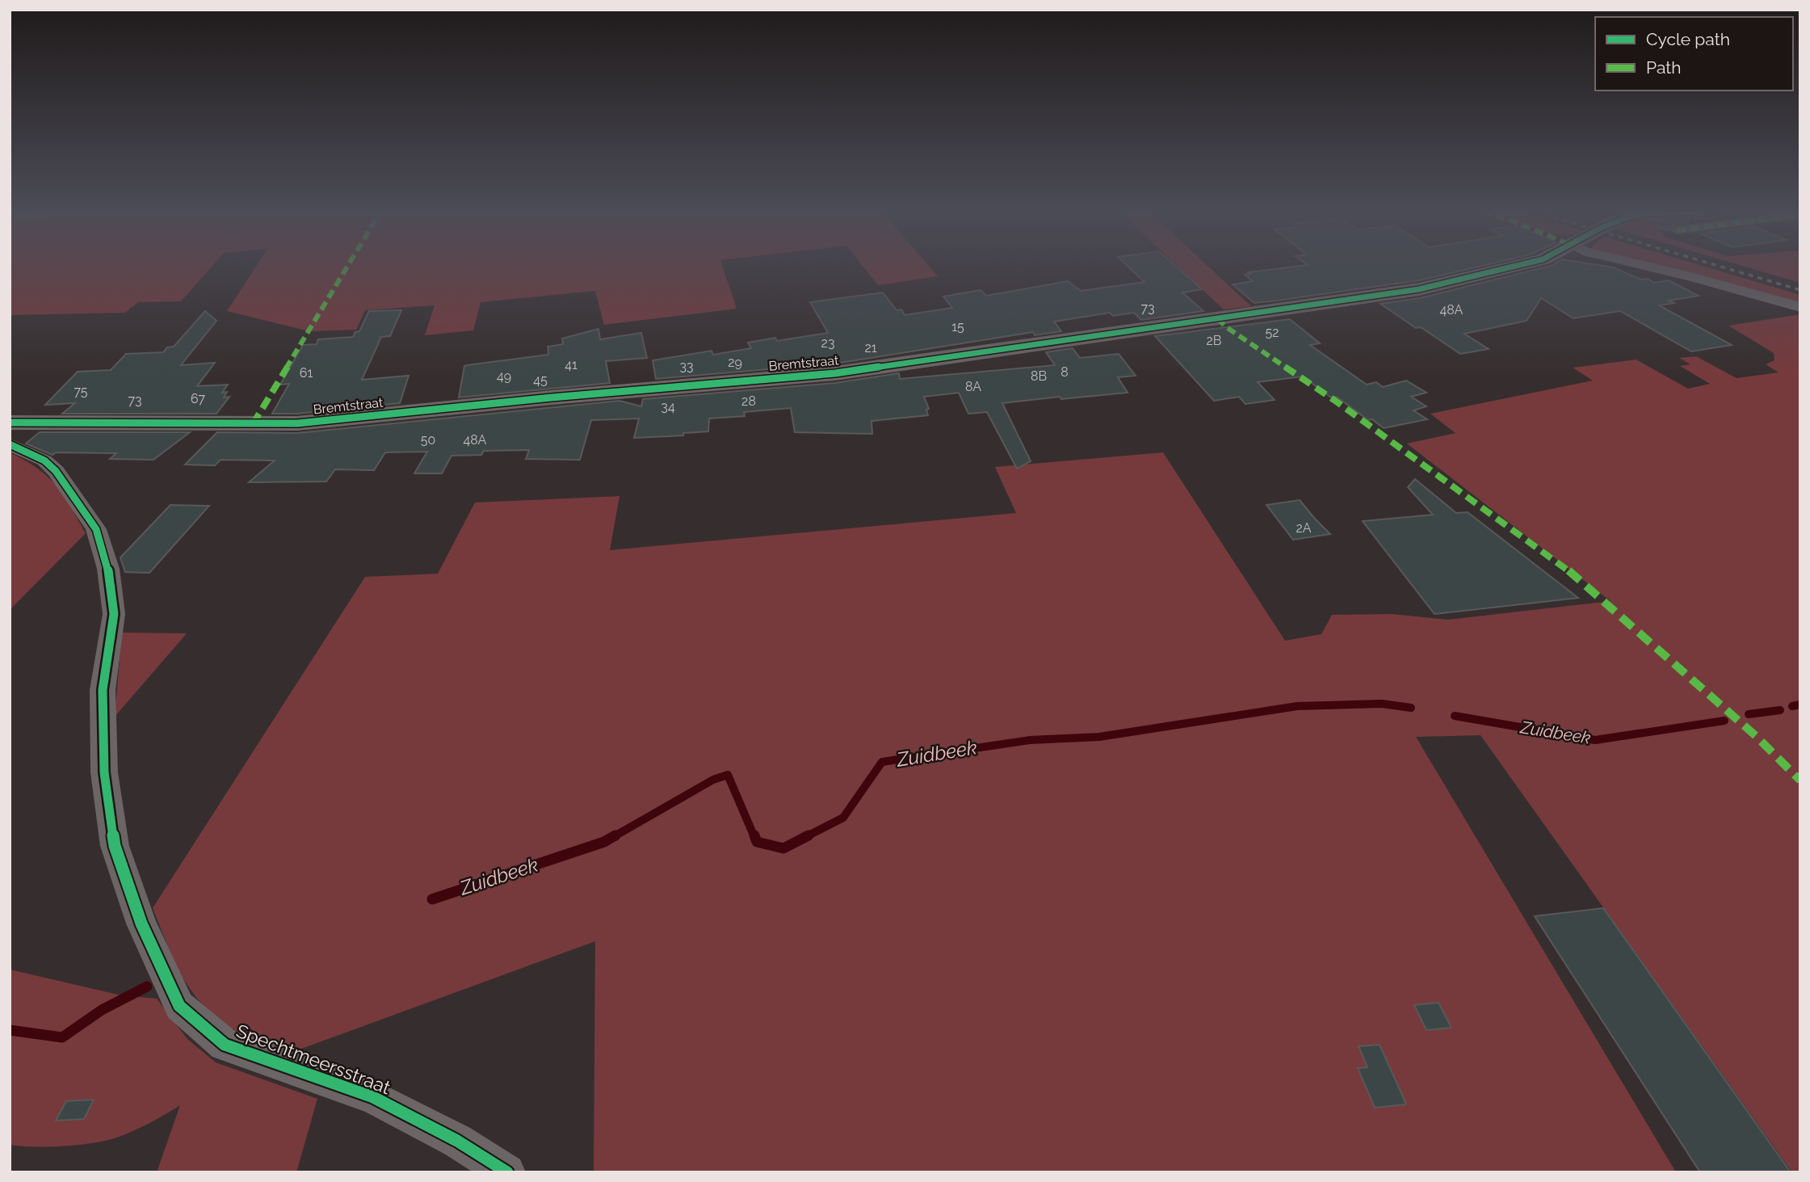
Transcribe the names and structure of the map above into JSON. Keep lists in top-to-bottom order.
{
  "streets": {
    "street": ["Bremtstraat", "Spechtmeersstraat"]
  },
  "water": ["Zuidbeek"],
  "house_numbers": [
    "73",
    "48A",
    "15",
    "52",
    "2B",
    "23",
    "21",
    "29",
    "41",
    "33",
    "8",
    "61",
    "49",
    "8B",
    "45",
    "8A",
    "75",
    "67",
    "73",
    "28",
    "34",
    "50",
    "48A",
    "2A"
  ],
  "legend": ["Cycle path", "Path"]
}
